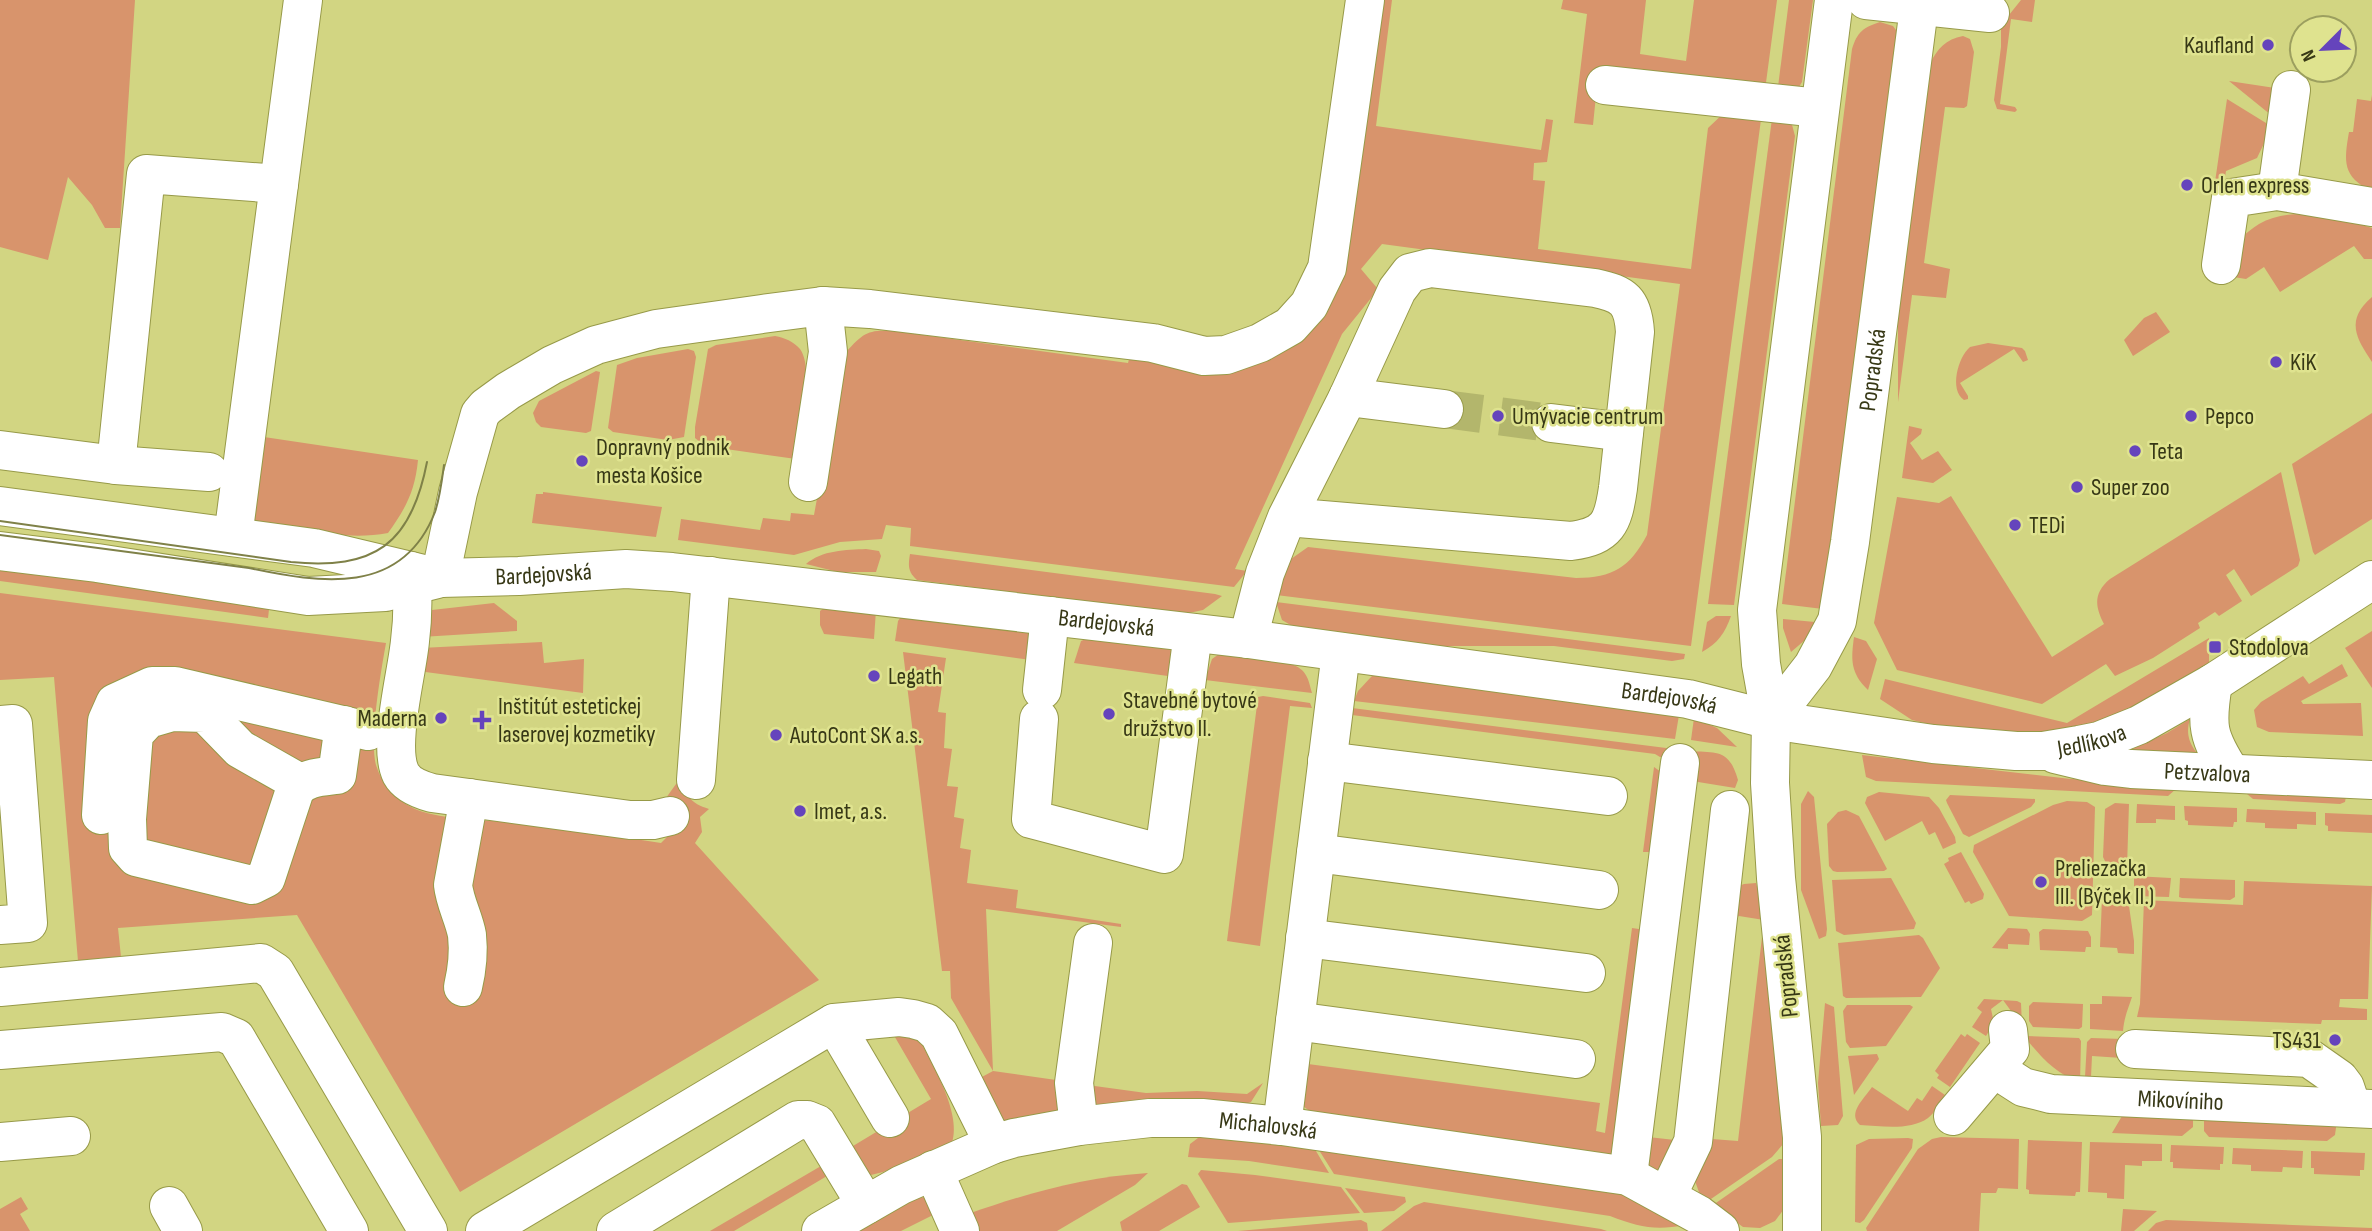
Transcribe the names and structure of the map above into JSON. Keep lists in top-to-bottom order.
{
  "streets": {
    "street": [
      "Popradská",
      "Bardejovská",
      "Jedlíkova",
      "Petzvalova",
      "Mikovíniho",
      "Michalovská"
    ]
  },
  "crossings": [
    ["Popradská", "Bardejovská"],
    ["Popradská", "Jedlíkova"],
    ["Bardejovská", "Jedlíkova"],
    ["Jedlíkova", "Petzvalova"]
  ],
  "places": {
    "other": [
      "Kaufland",
      "Orlen express",
      "KiK",
      "Umývacie centrum",
      "Pepco",
      "Teta",
      "Dopravný podnik mesta Košice",
      "Super zoo",
      "TEDi",
      "Legath",
      "Stavebné bytové družstvo II.",
      "Maderna",
      "AutoCont SK a.s.",
      "Imet, a.s.",
      "Preliezačka III. (Býček II.)",
      "TS431"
    ],
    "transit": ["Stodolova"],
    "health": ["Inštitút estetickej laserovej kozmetiky"]
  },
  "north": "bottom left"
}
